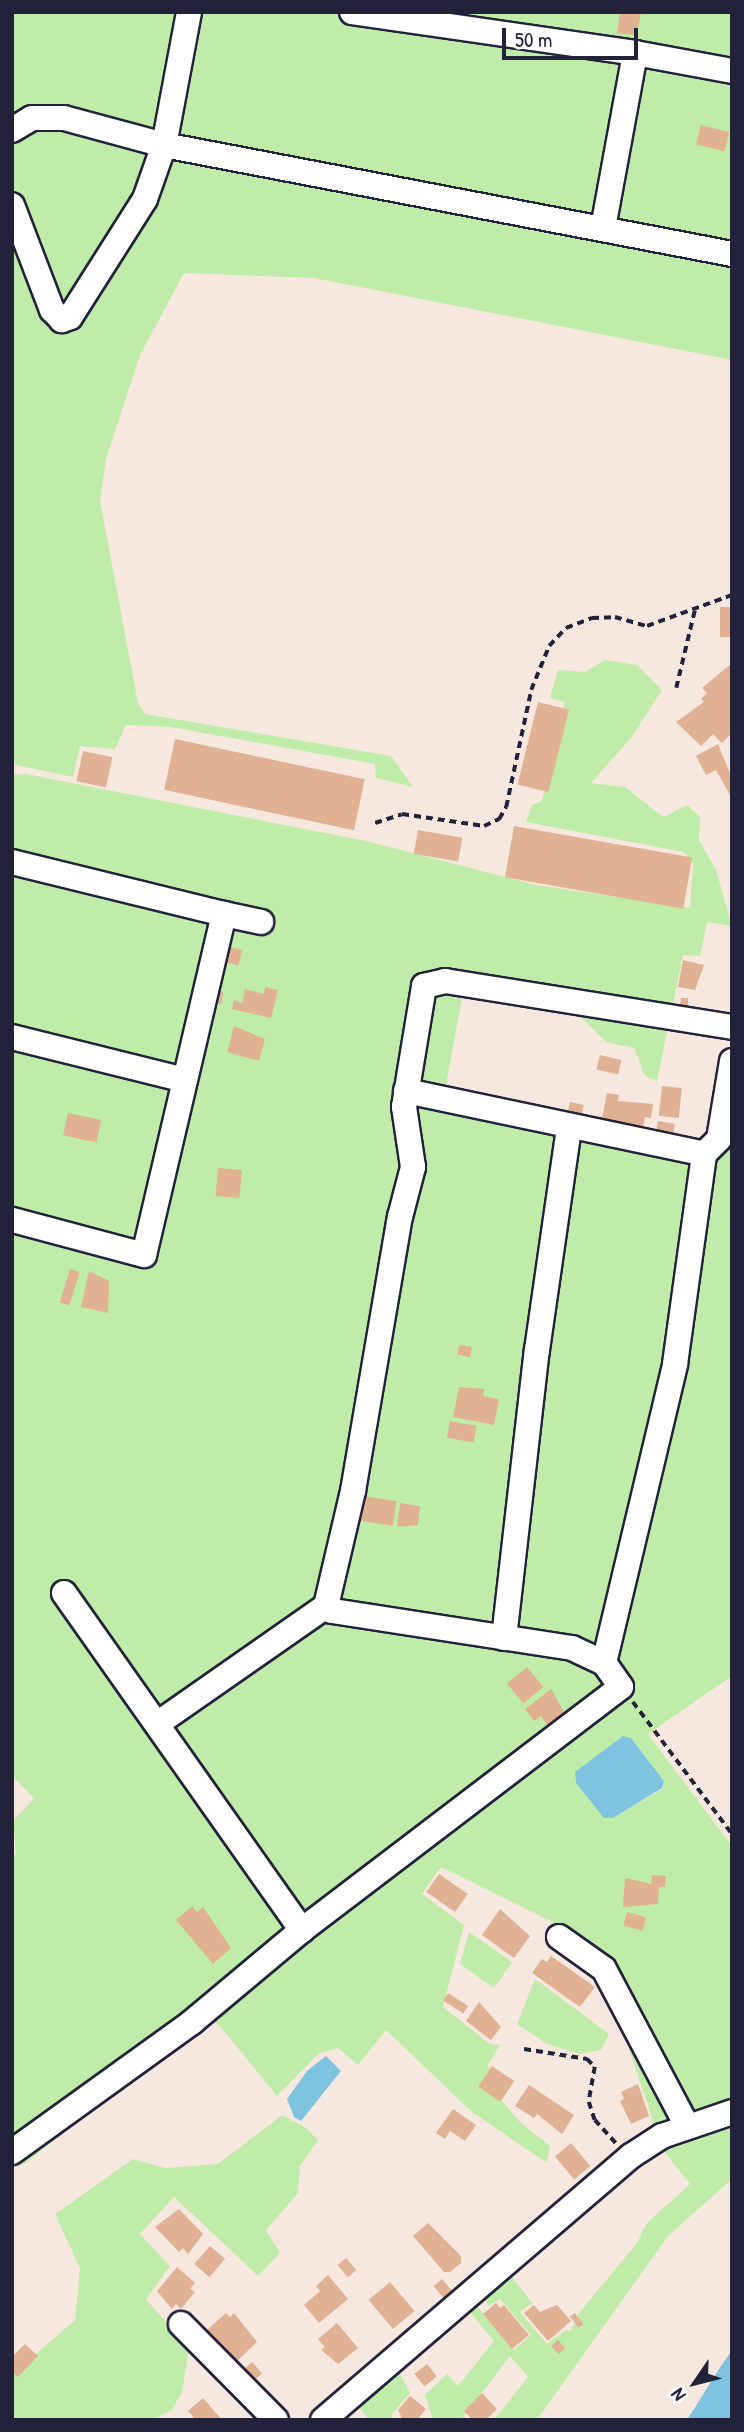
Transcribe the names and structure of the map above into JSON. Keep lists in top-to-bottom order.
{
  "scale_bar": "50 m",
  "north": "bottom left"
}
